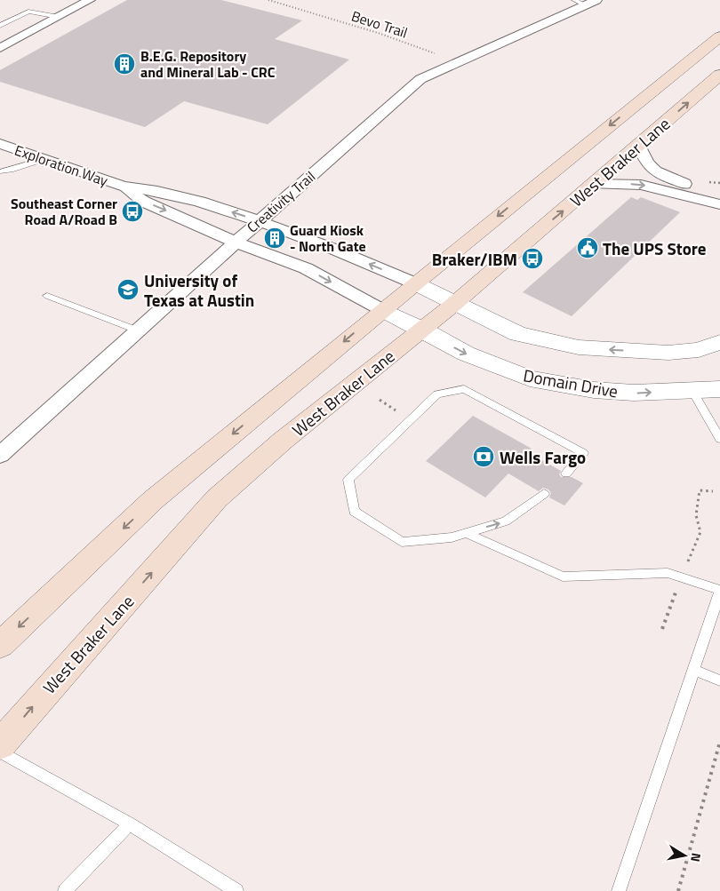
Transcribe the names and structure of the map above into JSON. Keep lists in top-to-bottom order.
{
  "streets": {
    "main road": ["West Braker Lane"],
    "street": ["Exploration Way", "Creativity Trail", "Domain Drive"],
    "path": ["Bevo Trail"]
  },
  "crossings": [
    ["Bevo Trail", "Creativity Trail"],
    ["West Braker Lane", "Exploration Way"],
    ["West Braker Lane", "Domain Drive"],
    ["Exploration Way", "Creativity Trail"],
    ["Exploration Way", "Domain Drive"]
  ],
  "places": {
    "building": ["B.E.G. Repository and Mineral Lab - CRC", "Guard Kiosk - North Gate"],
    "bus stop": ["Southeast Corner Road A/Road B", "Braker/IBM"],
    "public building": ["The UPS Store"],
    "school or university": ["University of Texas at Austin"],
    "bank": ["Wells Fargo"]
  },
  "north": "right"
}
